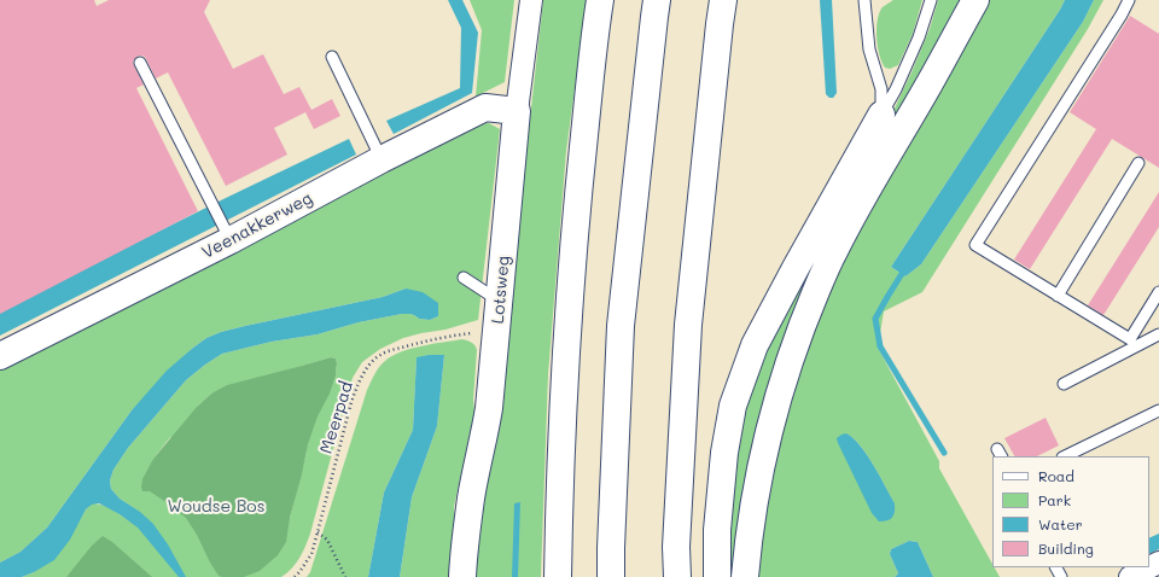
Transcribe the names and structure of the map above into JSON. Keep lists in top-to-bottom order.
{
  "streets": {
    "main road": ["Veenakkerweg", "Lotsweg"],
    "path": ["Meerpad"]
  },
  "crossings": [
    ["Veenakkerweg", "Lotsweg"],
    ["Lotsweg", "Meerpad"]
  ],
  "parks": ["Woudse Bos"],
  "legend": [
    "Road",
    "Park",
    "Water",
    "Building"
  ]
}
